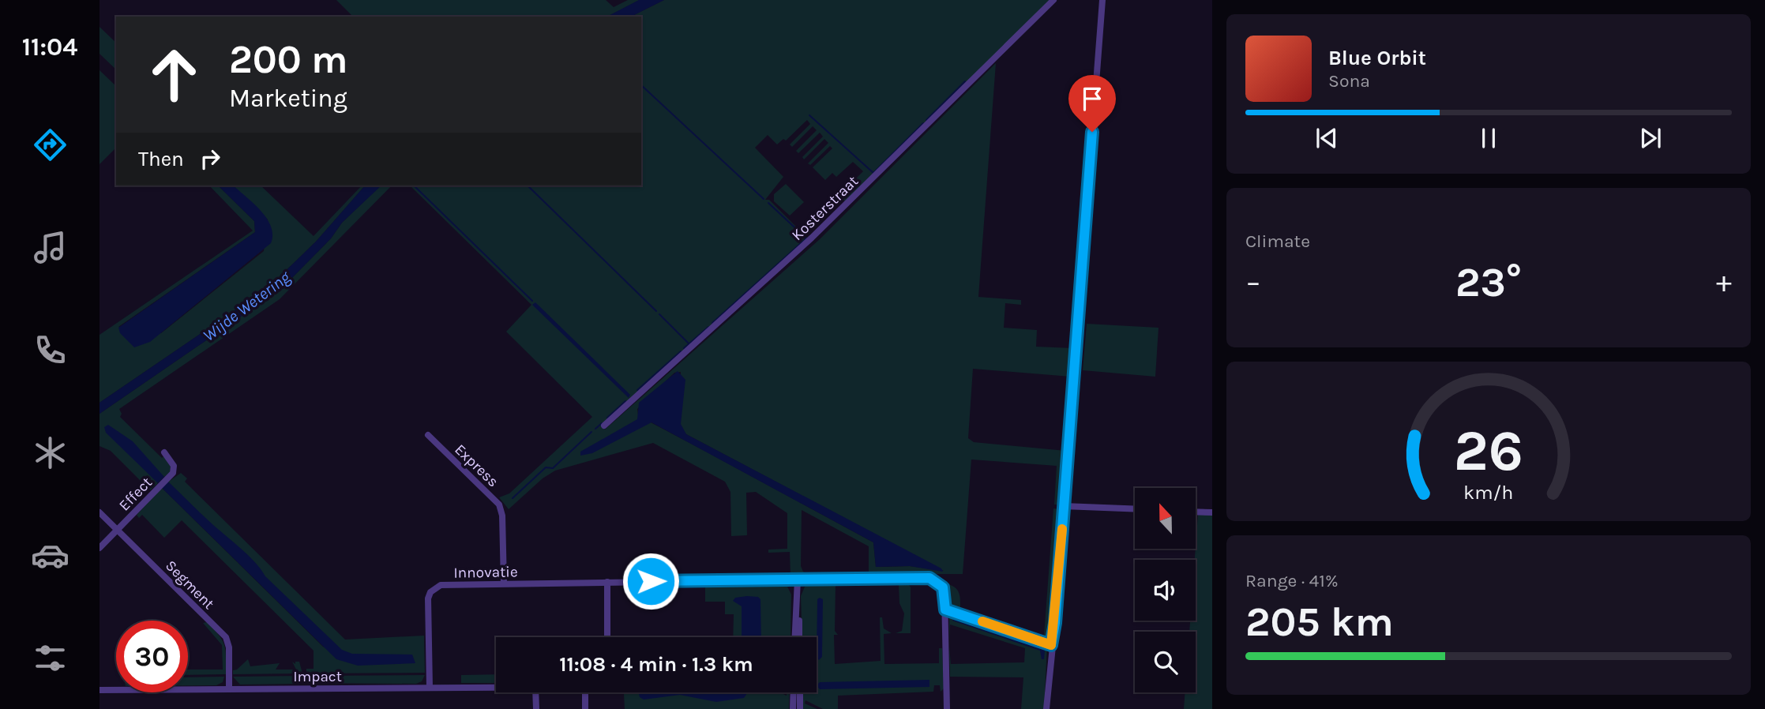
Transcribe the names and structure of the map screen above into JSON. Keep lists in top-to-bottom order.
{
  "streets": {
    "street": [
      "Kosterstraat",
      "Express",
      "Effect",
      "Innovatie",
      "Segment",
      "Impact"
    ]
  },
  "crossings": [
    ["Express", "Innovatie"],
    ["Effect", "Segment"],
    ["Innovatie", "Impact"],
    ["Segment", "Impact"]
  ],
  "water": ["Wijde Wetering"],
  "north": "top",
  "page": {
    "tabs": "11:04",
    "turn": ["200 m", "Marketing"],
    "song": ["Blue Orbit", "Sona"],
    "then": "Then",
    "tile": [
      "Climate",
      ["Range · 41%", "205 km"]
    ],
    "heat": ["−", "23°", "+"],
    "limit": "30",
    "trip": "11:08 · 4 min · 1.3 km",
    "gauge": ["26", "km/h"]
  }
}
